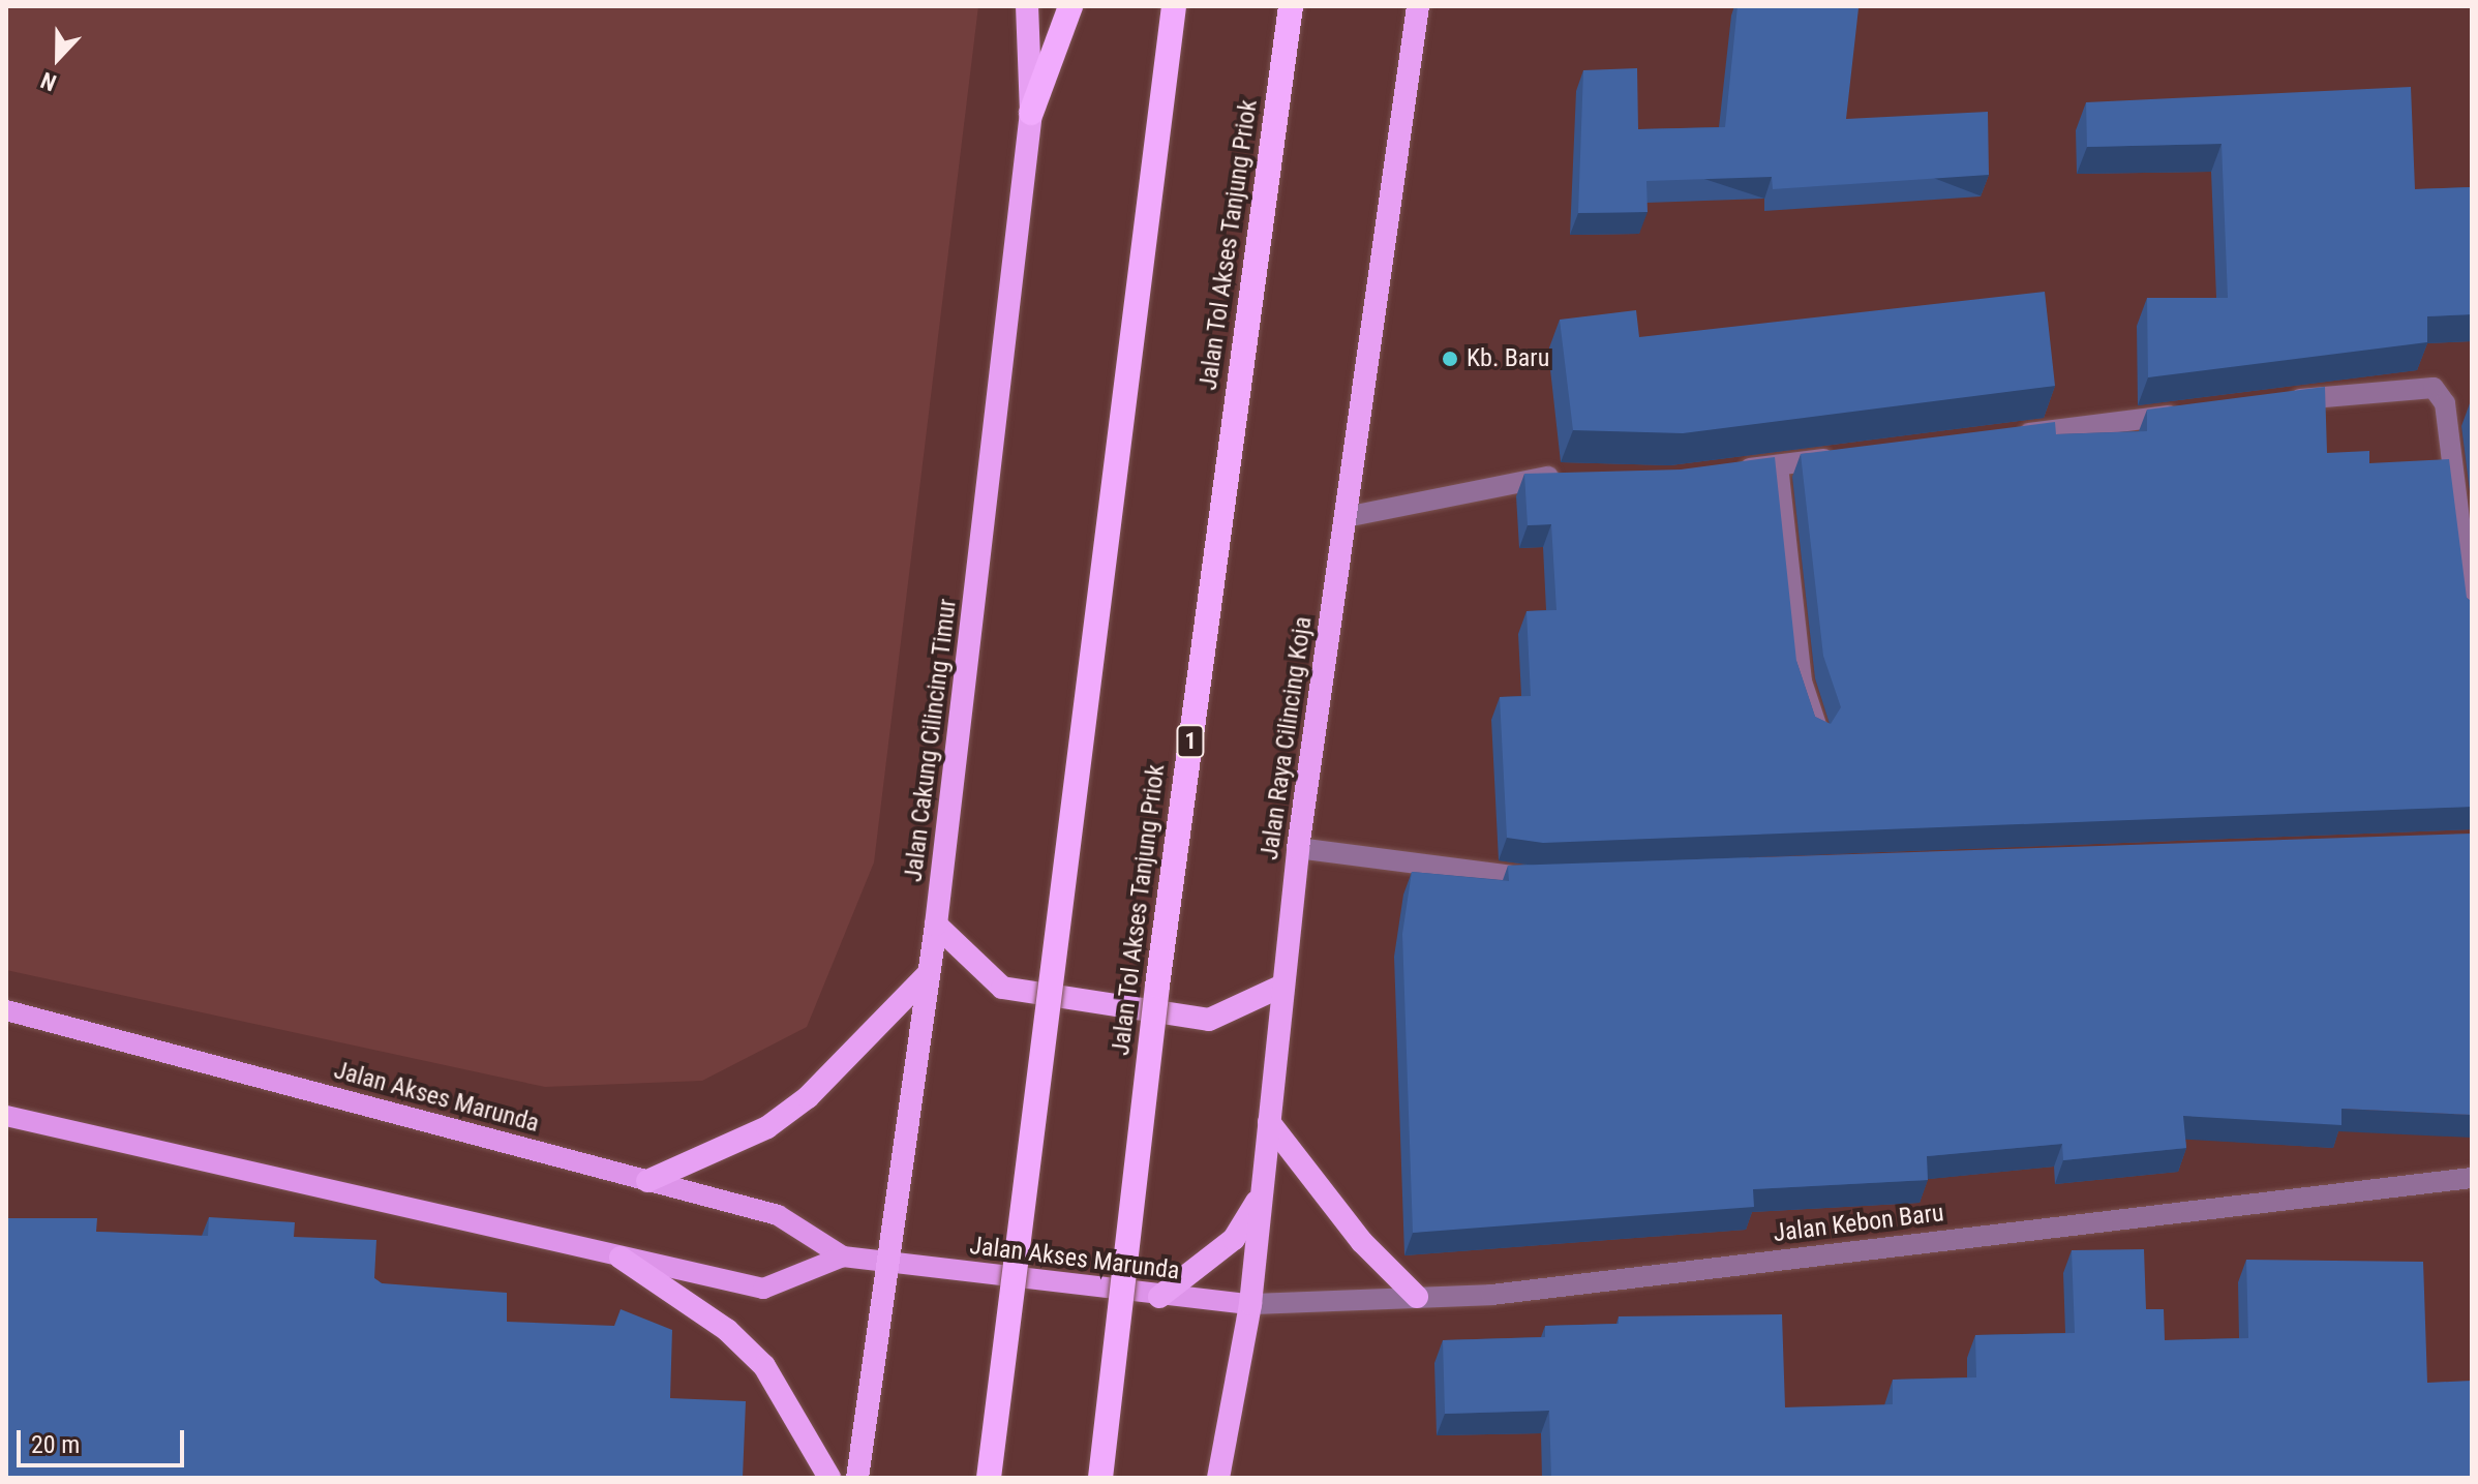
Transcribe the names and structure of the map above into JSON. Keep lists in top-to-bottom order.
{
  "streets": {
    "highway": [
      "Jalan Tol Akses Tanjung Priok",
      "Jalan Raya Cilincing Koja",
      "Jalan Cakung Cilincing Timur",
      "1"
    ],
    "main road": ["Jalan Akses Marunda"],
    "street": ["Jalan Kebon Baru"]
  },
  "crossings": [
    ["Jalan Raya Cilincing Koja", "Jalan Akses Marunda"],
    ["Jalan Raya Cilincing Koja", "Jalan Kebon Baru"],
    ["Jalan Cakung Cilincing Timur", "Jalan Akses Marunda"],
    ["Jalan Akses Marunda", "Jalan Kebon Baru"]
  ],
  "places": ["Kb. Baru"],
  "scale_bar": "20 m",
  "north": "bottom"
}
